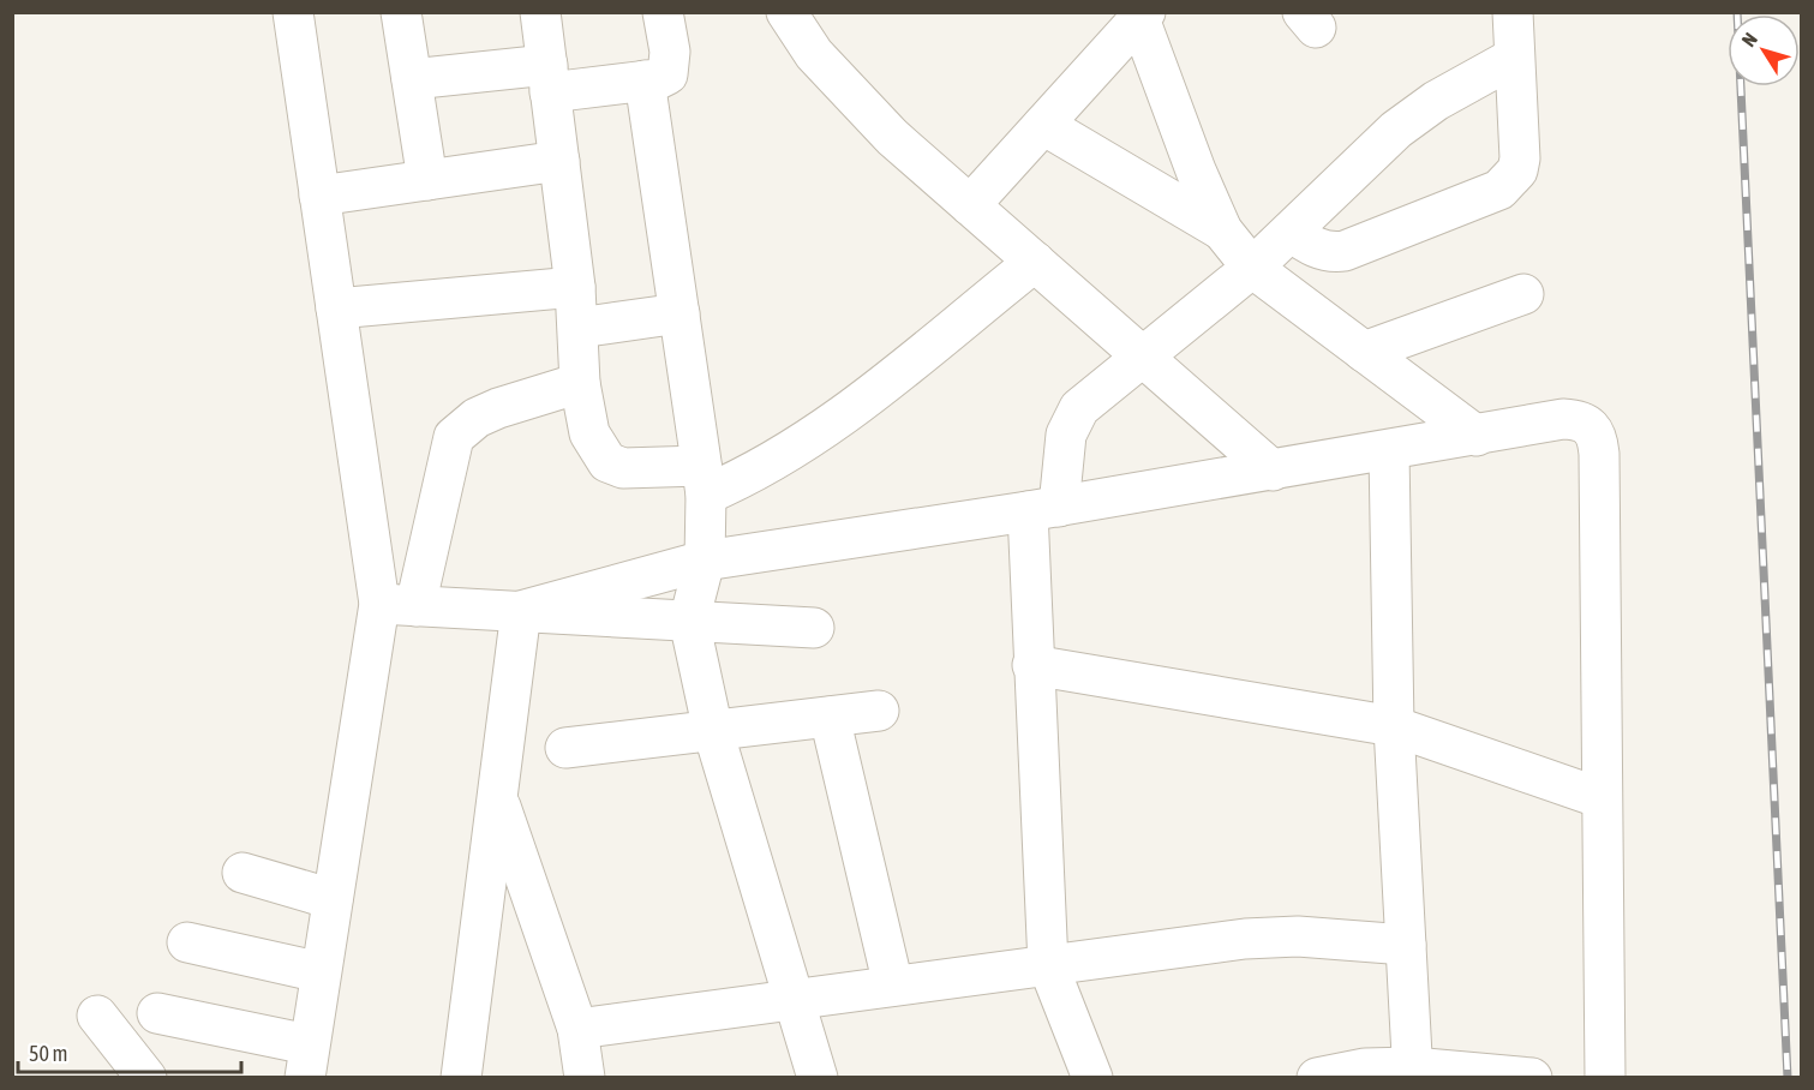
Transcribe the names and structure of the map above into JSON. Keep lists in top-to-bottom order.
{
  "scale_bar": "50 m",
  "north": "top left"
}
